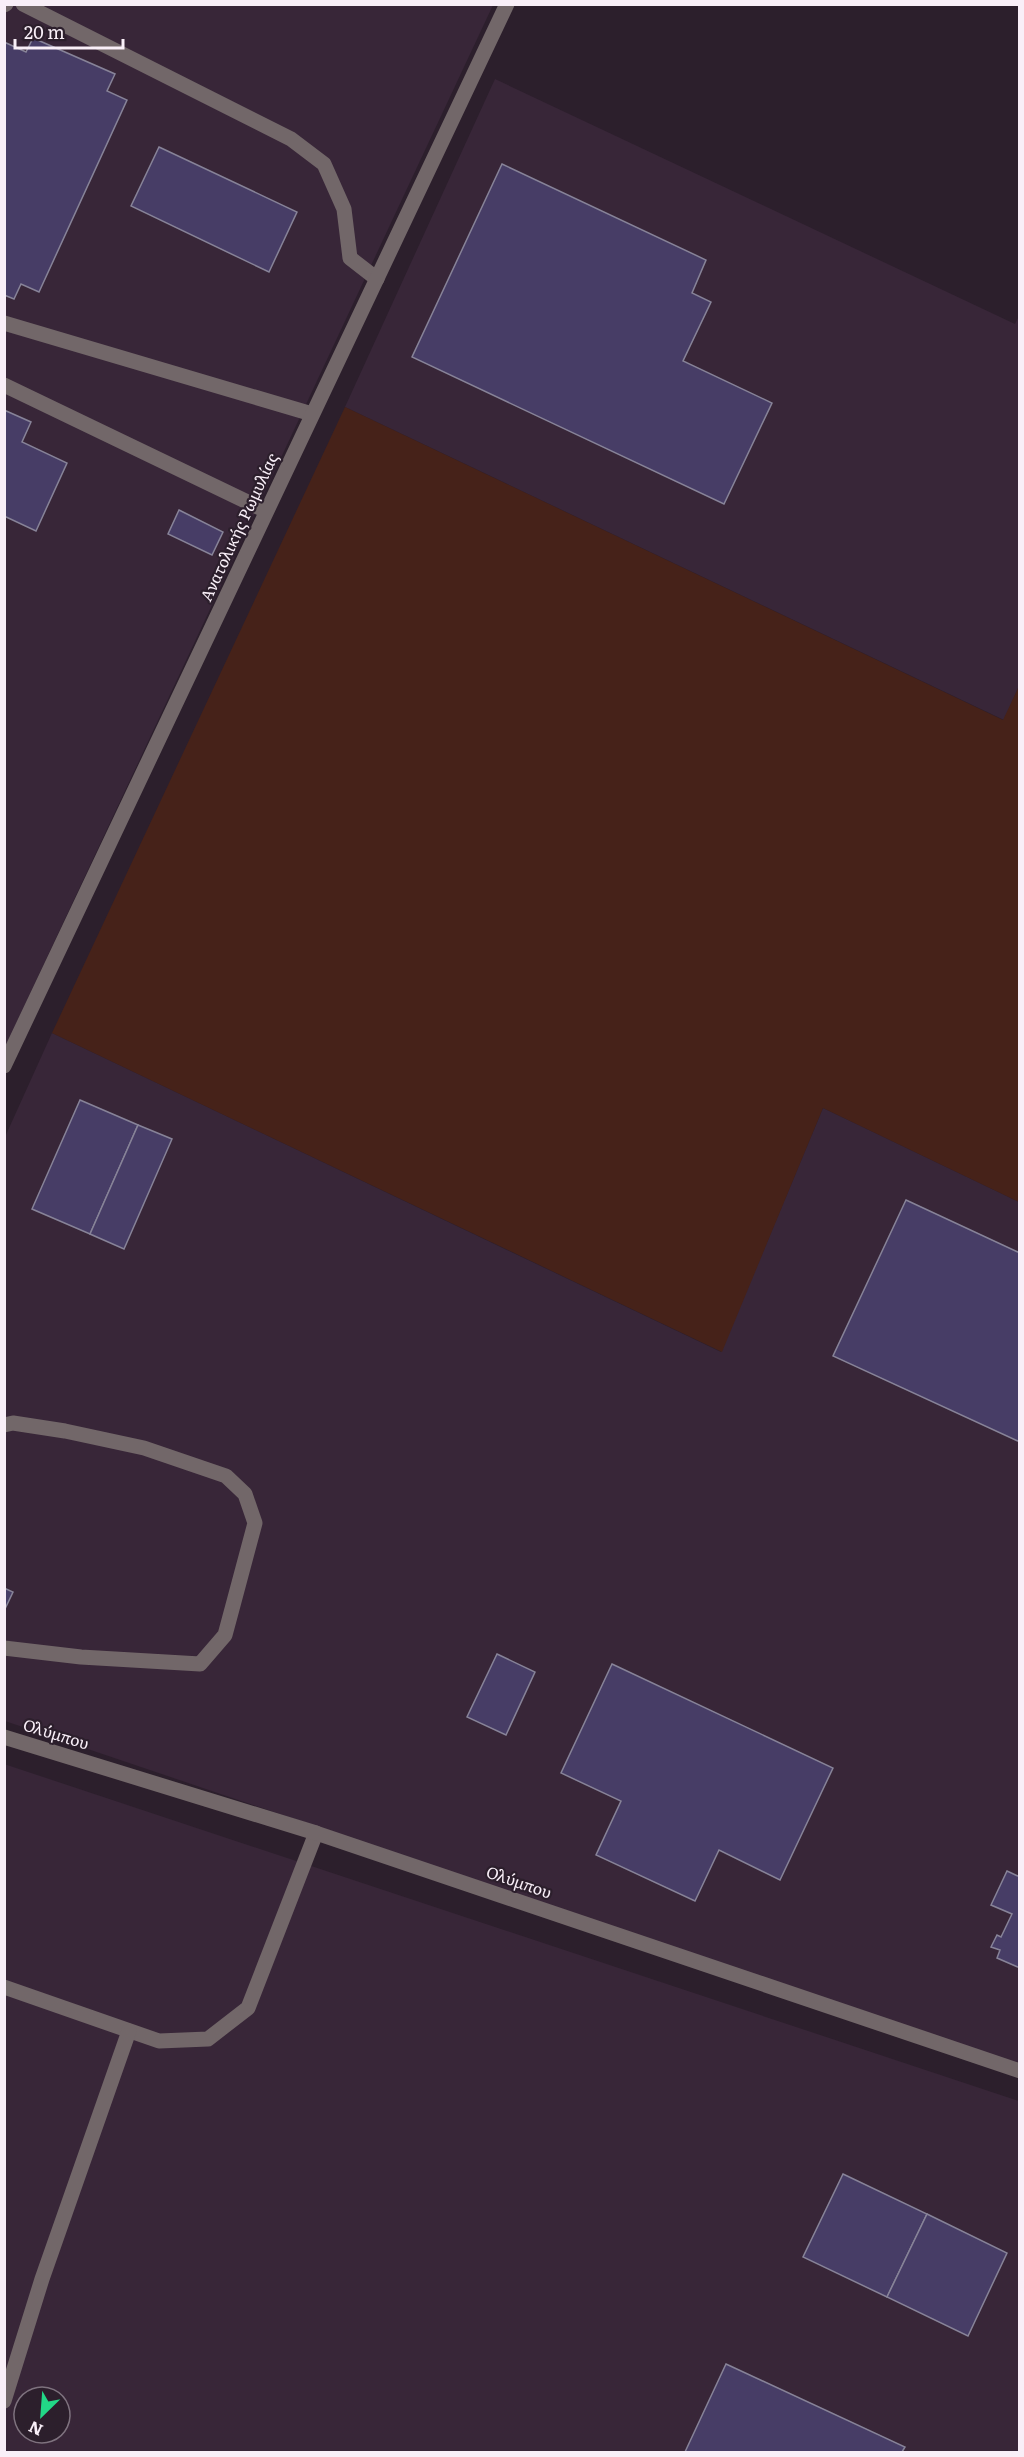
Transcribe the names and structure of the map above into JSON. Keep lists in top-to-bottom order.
{
  "streets": {
    "street": ["Ανατολικής Ρωμυλίας", "Ολύμπου"]
  },
  "scale_bar": "20 m",
  "north": "bottom left"
}
